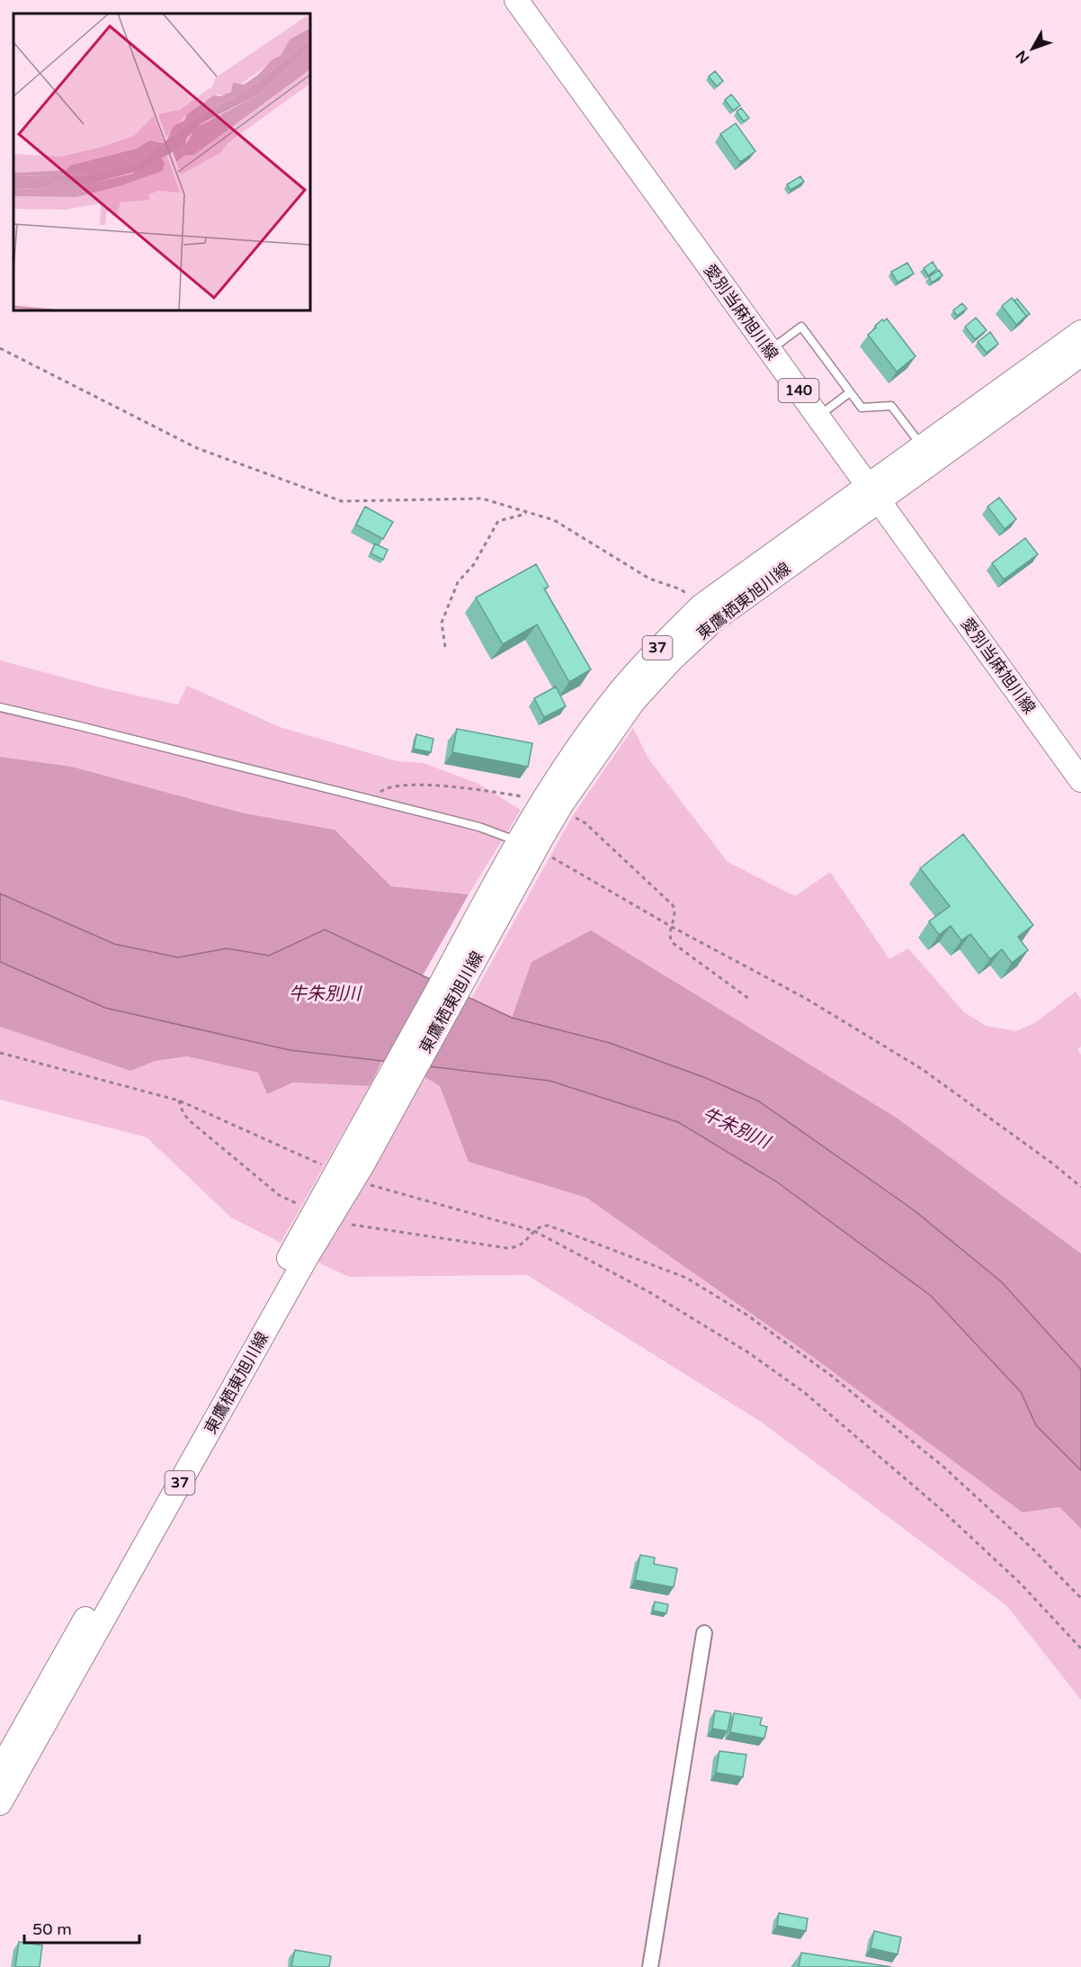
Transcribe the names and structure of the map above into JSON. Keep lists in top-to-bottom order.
{
  "streets": {
    "main road": [
      "愛別当麻旭川線",
      "140",
      "東鷹栖東旭川線",
      "37"
    ]
  },
  "crossings": [
    ["愛別当麻旭川線", "東鷹栖東旭川線"]
  ],
  "water": ["牛朱別川"],
  "scale_bar": "50 m",
  "north": "bottom left"
}
